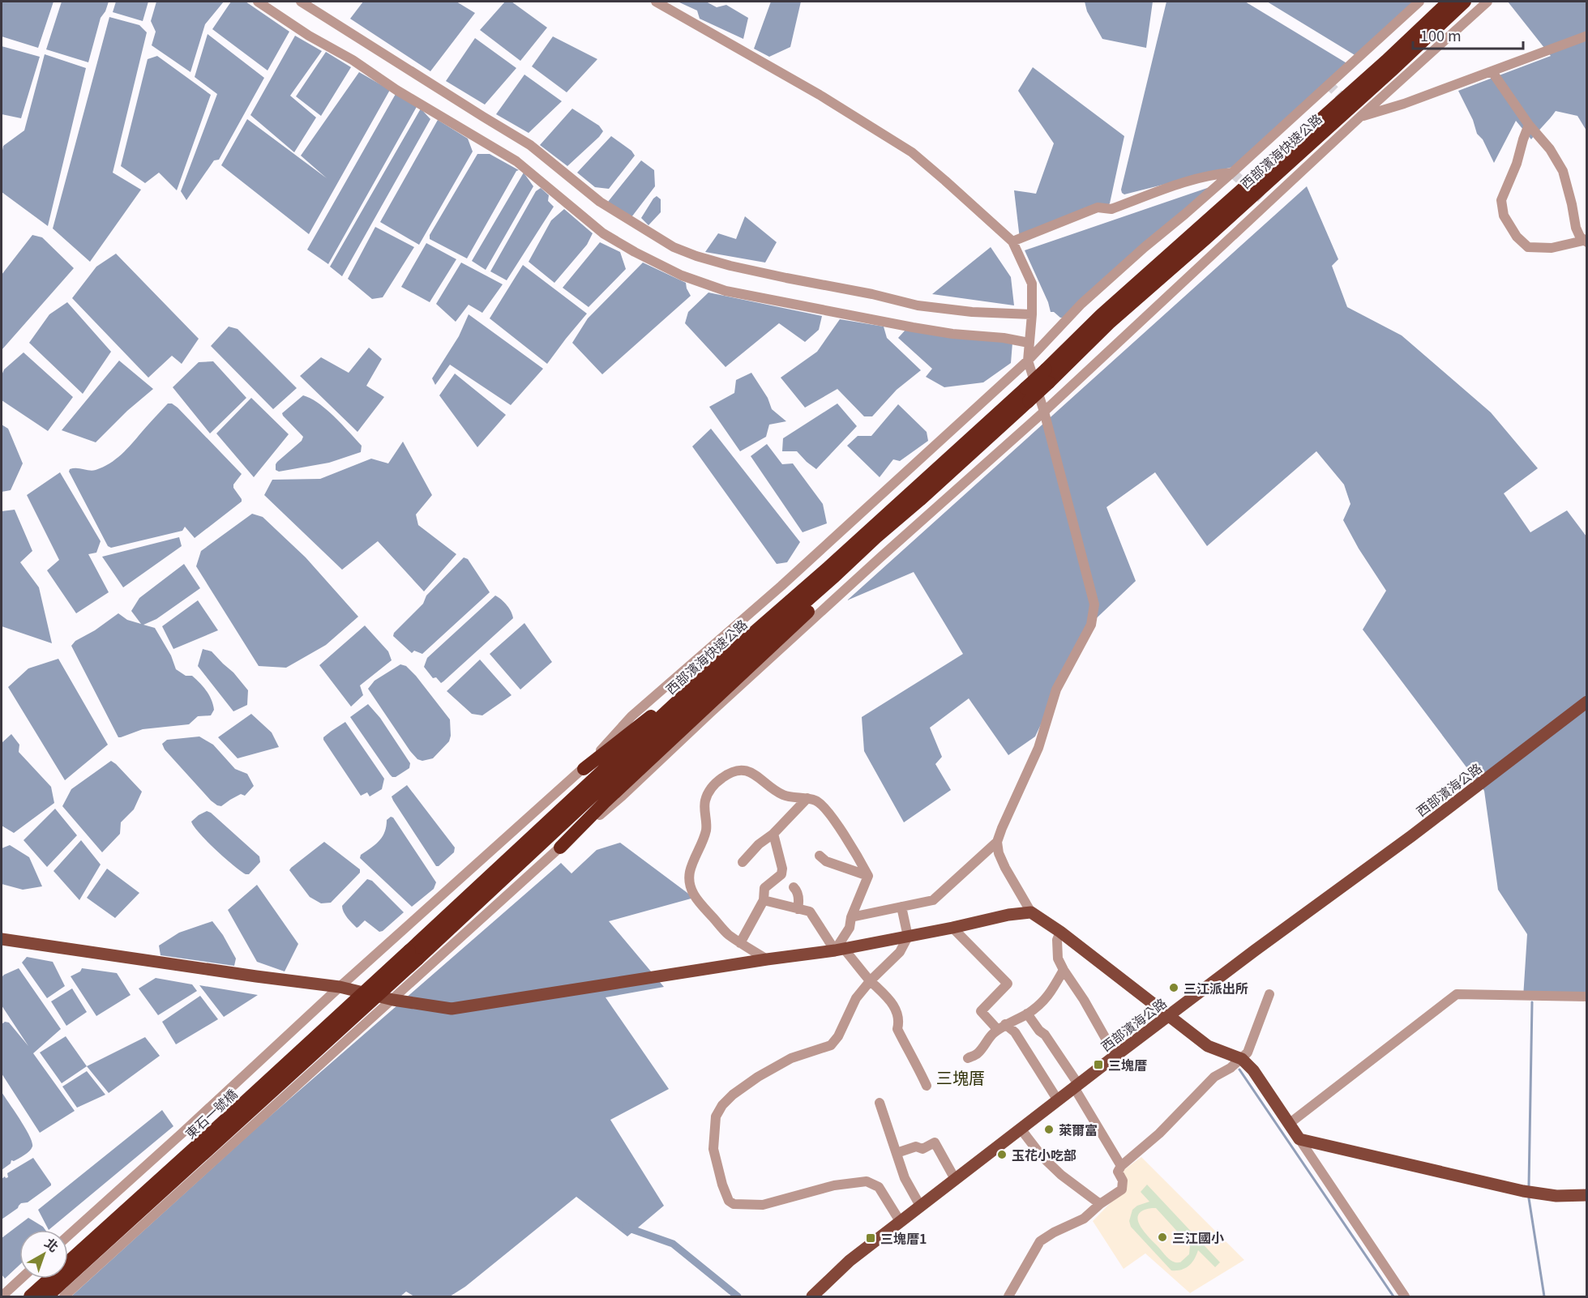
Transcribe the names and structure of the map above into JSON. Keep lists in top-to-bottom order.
{
  "streets": {
    "highway": ["西部濱海快速公路", "東石一號橋"],
    "main road": ["西部濱海公路"]
  },
  "crossings": [
    ["西部濱海快速公路", "東石一號橋"]
  ],
  "districts": ["三塊厝"],
  "places": {
    "other": [
      "三江派出所",
      "萊爾富",
      "玉花小吃部",
      "三江國小"
    ],
    "transit": ["三塊厝", "三塊厝1"]
  },
  "scale_bar": "100 m",
  "north": "top right"
}
